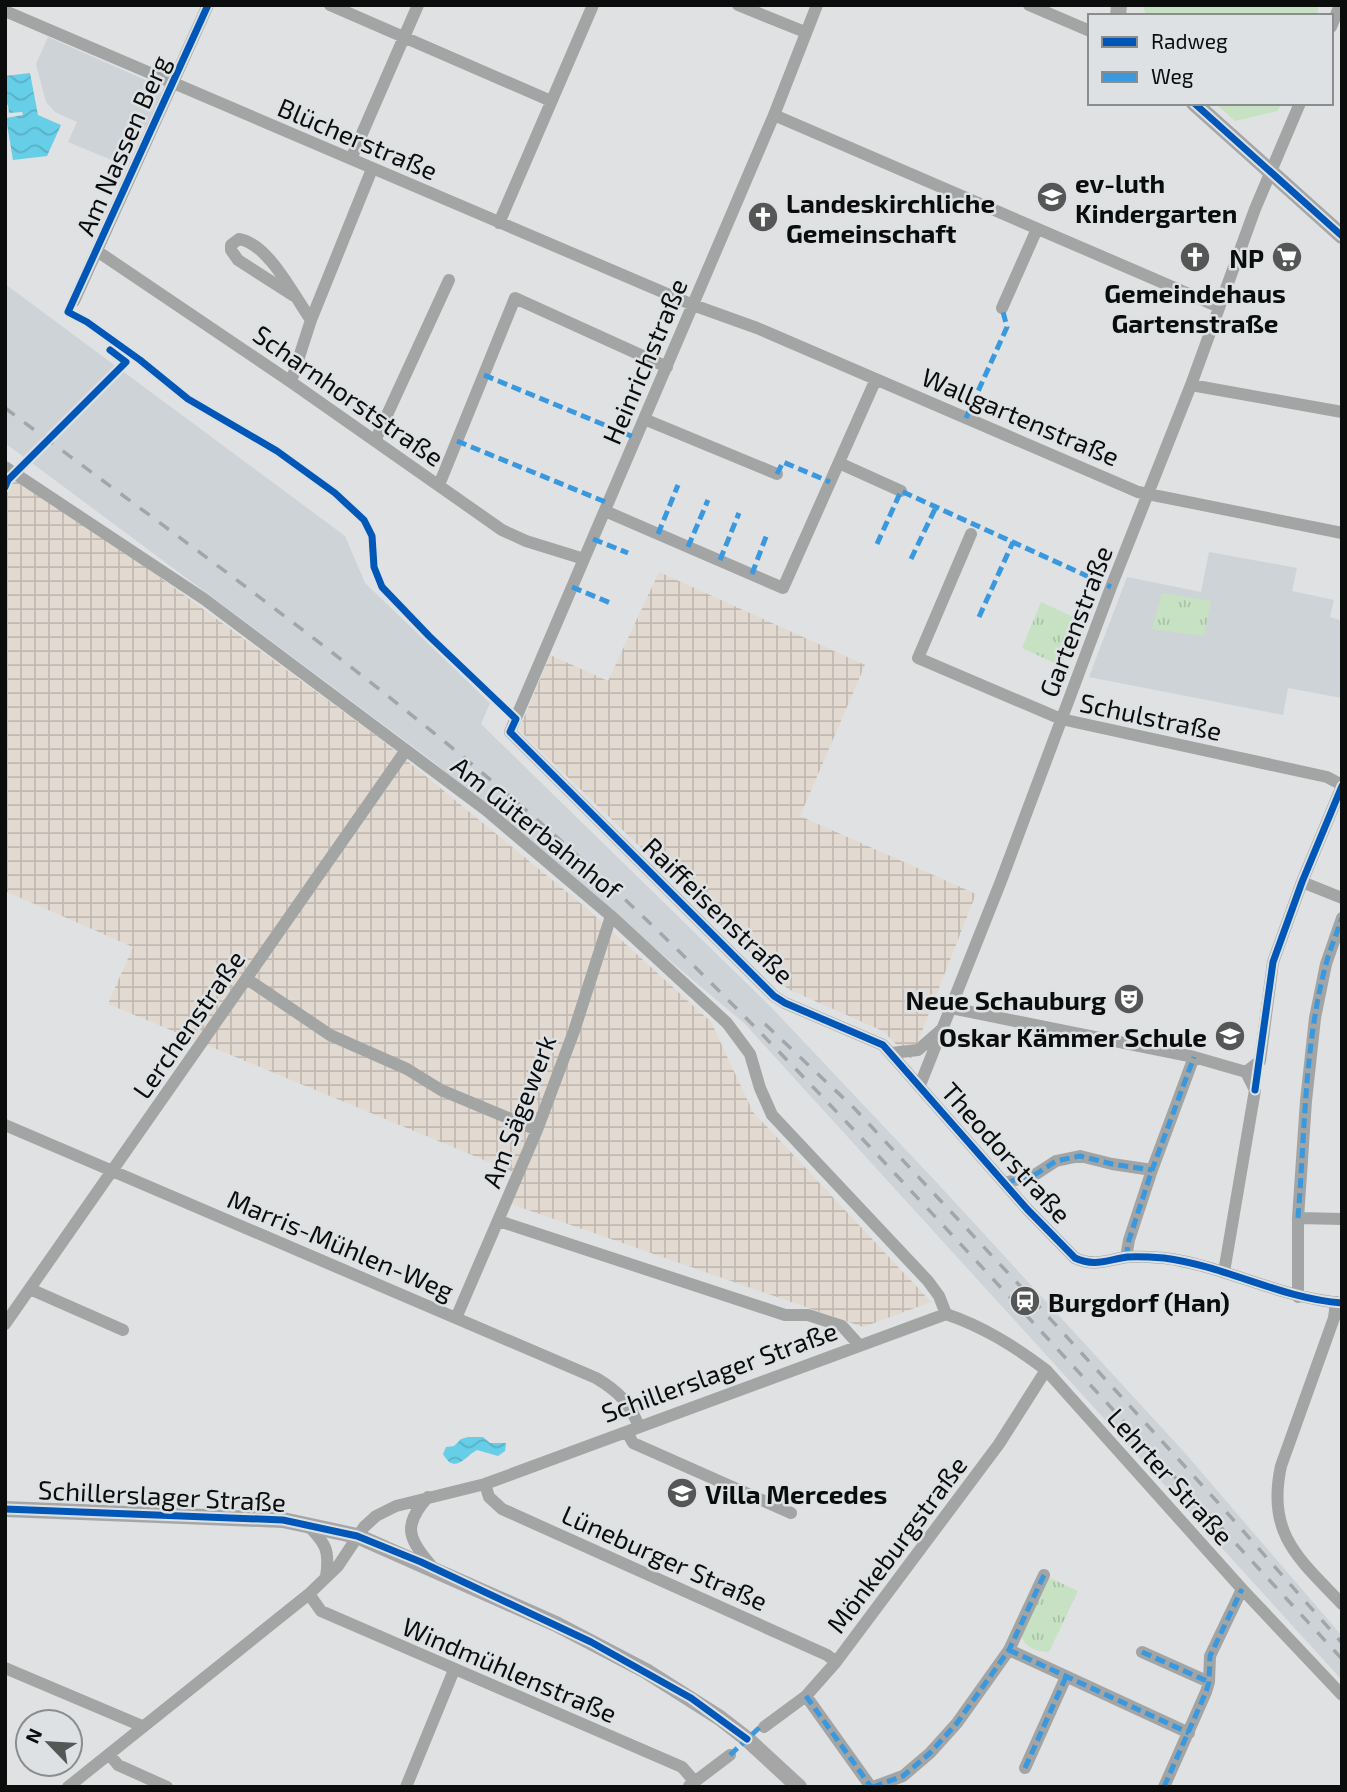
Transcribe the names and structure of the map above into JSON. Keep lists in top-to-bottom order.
{
  "streets": {
    "main road": ["Schillerslager Straße"],
    "street": [
      "Blücherstraße",
      "Am Nassen Berg",
      "Heinrichstraße",
      "Scharnhorststraße",
      "Wallgartenstraße",
      "Gartenstraße",
      "Schulstraße",
      "Am Güterbahnhof",
      "Raiffeisenstraße",
      "Lerchenstraße",
      "Am Sägewerk",
      "Theodorstraße",
      "Marris-Mühlen-Weg",
      "Lehrter Straße",
      "Mönkeburgstraße",
      "Lüneburger Straße",
      "Windmühlenstraße"
    ]
  },
  "crossings": [
    ["Blücherstraße", "Am Nassen Berg"],
    ["Blücherstraße", "Heinrichstraße"],
    ["Blücherstraße", "Wallgartenstraße"],
    ["Am Nassen Berg", "Scharnhorststraße"],
    ["Heinrichstraße", "Scharnhorststraße"],
    ["Heinrichstraße", "Wallgartenstraße"],
    ["Heinrichstraße", "Raiffeisenstraße"],
    ["Wallgartenstraße", "Gartenstraße"],
    ["Gartenstraße", "Schulstraße"],
    ["Gartenstraße", "Raiffeisenstraße"],
    ["Gartenstraße", "Theodorstraße"],
    ["Am Güterbahnhof", "Lerchenstraße"],
    ["Am Güterbahnhof", "Am Sägewerk"],
    ["Am Güterbahnhof", "Schillerslager Straße"],
    ["Am Güterbahnhof", "Lehrter Straße"],
    ["Raiffeisenstraße", "Theodorstraße"],
    ["Lerchenstraße", "Marris-Mühlen-Weg"],
    ["Am Sägewerk", "Marris-Mühlen-Weg"],
    ["Marris-Mühlen-Weg", "Schillerslager Straße"],
    ["Schillerslager Straße", "Lehrter Straße"],
    ["Schillerslager Straße", "Lüneburger Straße"],
    ["Lehrter Straße", "Mönkeburgstraße"],
    ["Mönkeburgstraße", "Lüneburger Straße"]
  ],
  "places": {
    "school or university": ["ev-luth Kindergarten", "Oskar Kämmer Schule", "Villa Mercedes"],
    "church": ["Landeskirchliche Gemeinschaft", "Gemeindehaus Gartenstraße"],
    "supermarket": ["NP"],
    "theatre": ["Neue Schauburg"],
    "station": ["Burgdorf (Han)"]
  },
  "legend": ["Radweg", "Weg"],
  "north": "top left"
}
